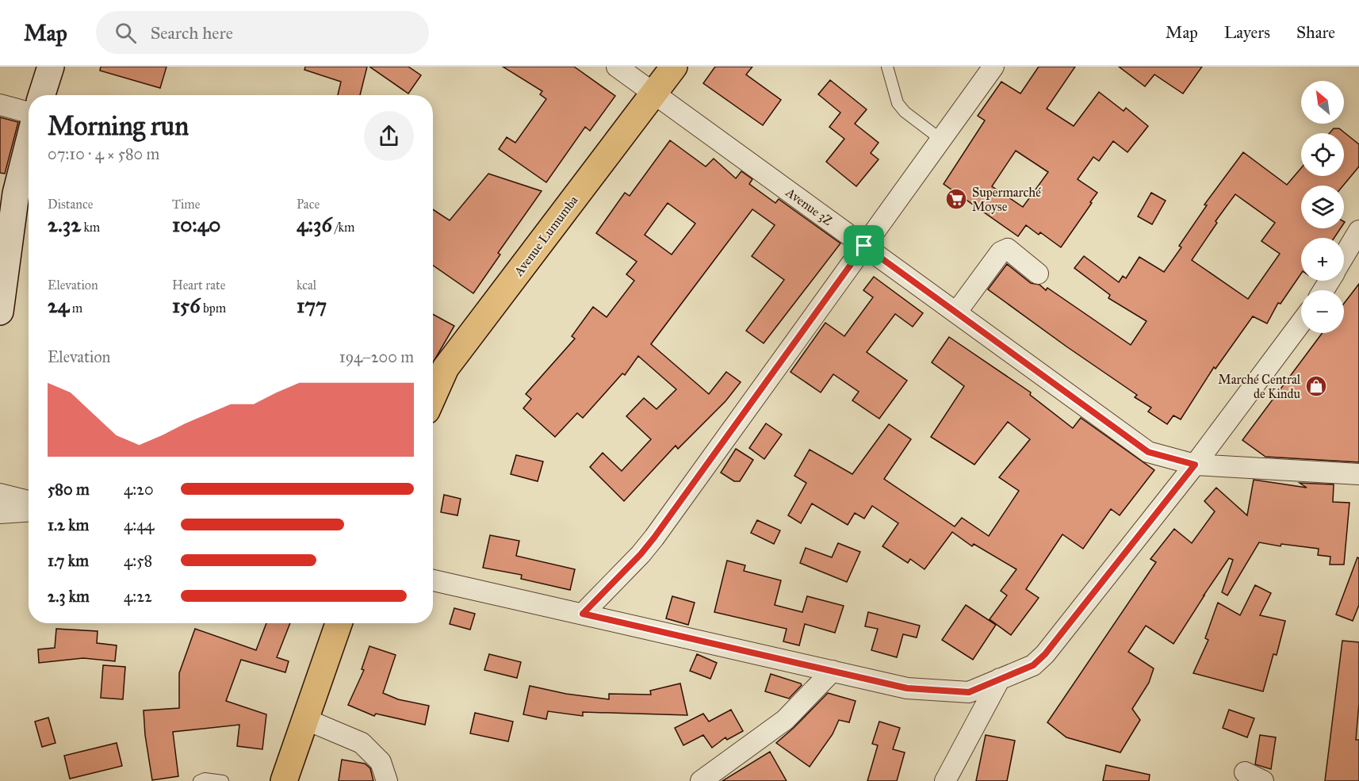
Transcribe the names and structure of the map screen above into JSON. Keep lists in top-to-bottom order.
{
  "streets": {
    "main road": ["Avenue Lumumba"],
    "street": ["Avenue 3Z"]
  },
  "crossings": [
    ["Avenue 3Z", "Avenue Lumumba"]
  ],
  "places": {
    "supermarket": ["Supermarché Moyse"],
    "shop": ["Marché Central de Kindu"]
  },
  "north": "top left",
  "page": {
    "header": "Map",
    "search": "Search here",
    "nav": ["Map", "Layers", "Share"],
    "map_buttons": ["+", "−"],
    "heading": ["Morning run", "07:10 · 4 × 580 m"],
    "stats": [
      ["Distance", "2.32 km"],
      ["Time", "10:40"],
      ["Pace", "4:36 /km"],
      ["Elevation", "24 m"],
      ["Heart rate", "156 bpm"],
      ["kcal", "177"]
    ],
    "chart": ["Elevation", "194–200 m"],
    "list": [
      {
        "name": "580 m",
        "note": "4:20"
      },
      {
        "name": "1.2 km",
        "note": "4:44"
      },
      {
        "name": "1.7 km",
        "note": "4:58"
      },
      {
        "name": "2.3 km",
        "note": "4:22"
      }
    ]
  }
}
